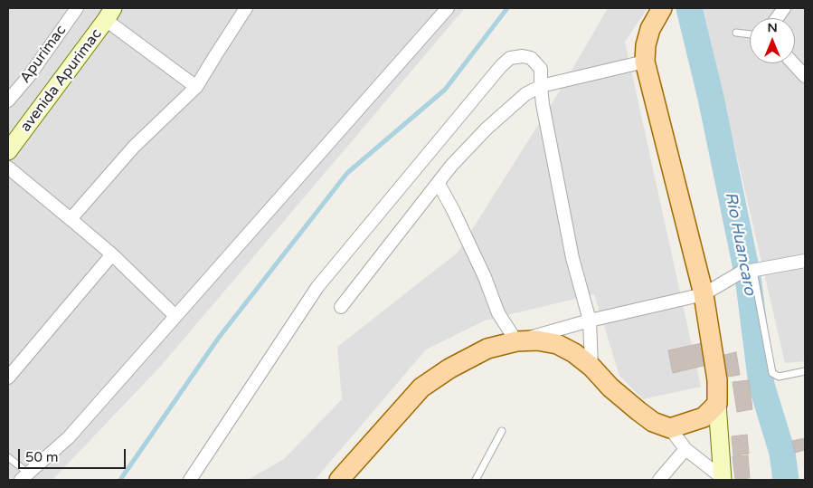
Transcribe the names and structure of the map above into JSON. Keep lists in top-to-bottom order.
{
  "streets": {
    "street": ["Apurímac", "avenida Apurimac"]
  },
  "water": ["Río Huancaro"],
  "scale_bar": "50 m",
  "north": "top"
}
